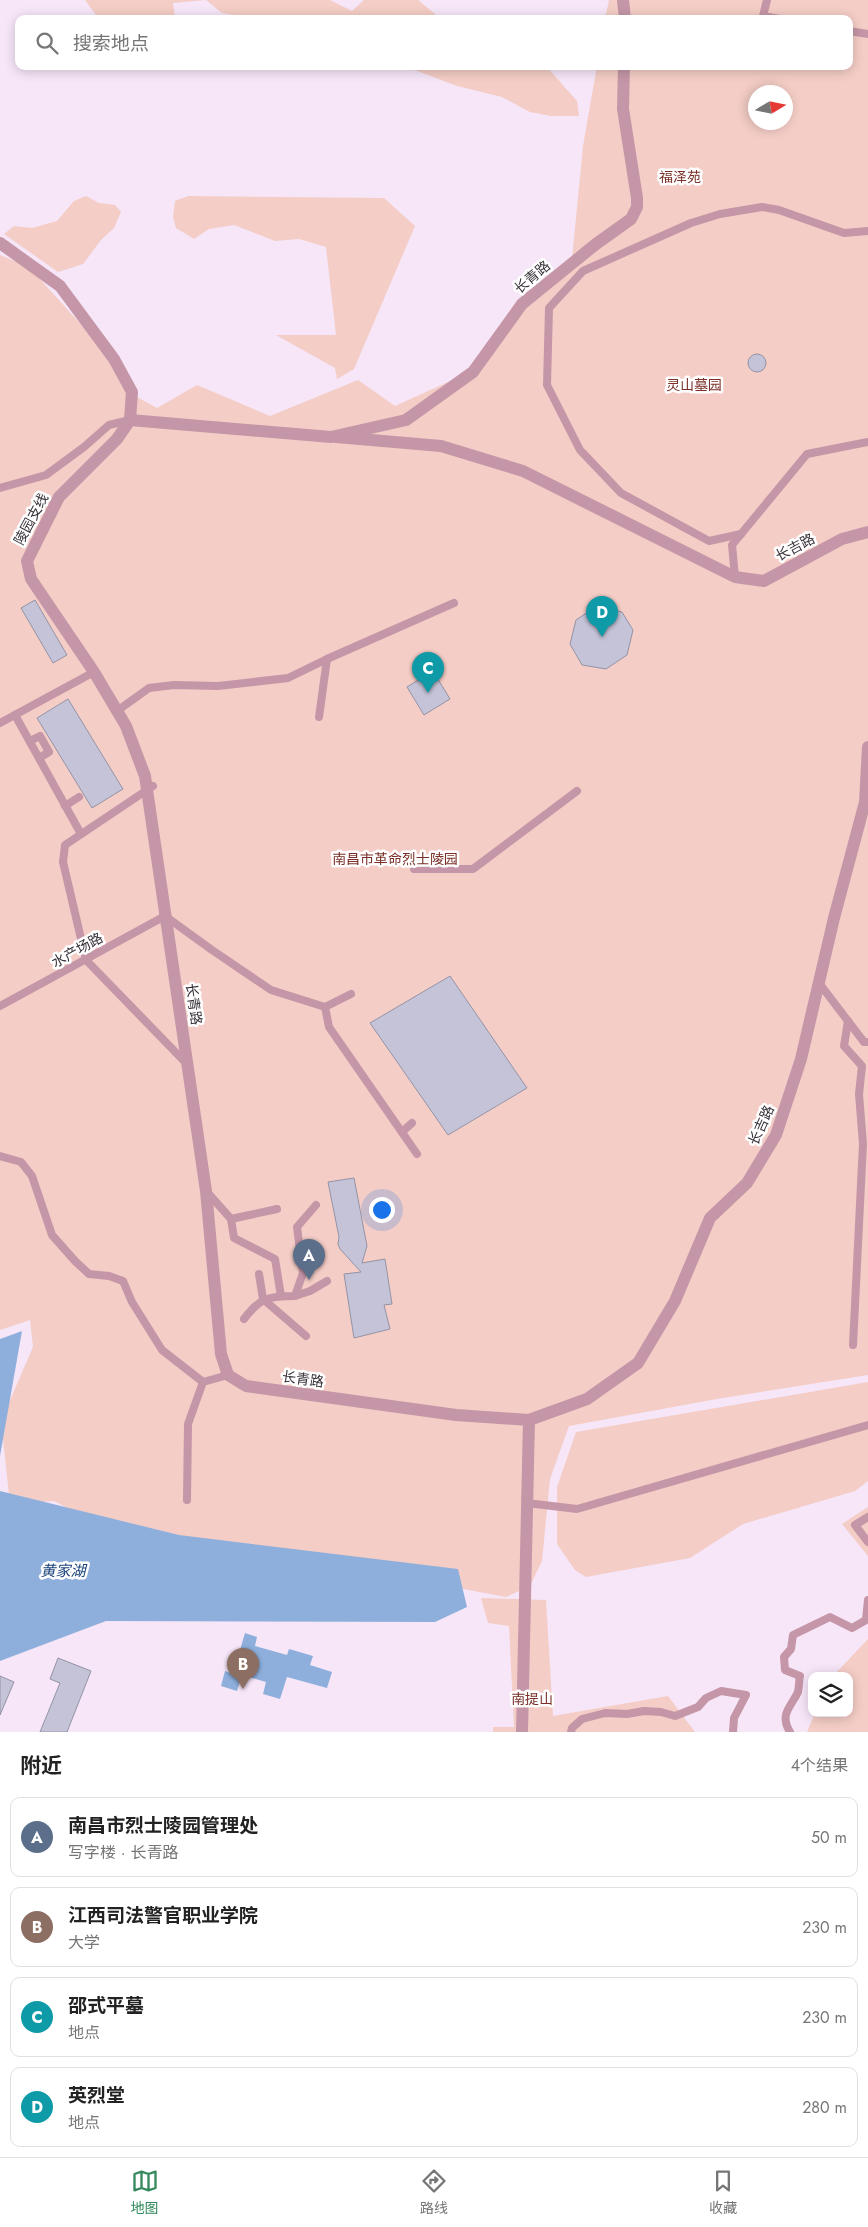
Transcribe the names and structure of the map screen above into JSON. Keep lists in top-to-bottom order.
{
  "streets": {
    "street": ["长青路", "陵园支线", "长吉路"],
    "lane": ["水产场路"]
  },
  "crossings": [
    ["长青路", "陵园支线"],
    ["长青路", "长吉路"],
    ["长青路", "水产场路"],
    ["陵园支线", "水产场路"]
  ],
  "water": ["黄家湖"],
  "parks": [
    "福泽苑",
    "灵山墓园",
    "南昌市革命烈士陵园",
    "南提山"
  ],
  "north": "right",
  "page": {
    "search": "搜索地点",
    "pins": [
      "D",
      "C",
      "A",
      "B"
    ],
    "heading": ["附近", "4个结果"],
    "list": [
      {
        "mark": "A",
        "name": "南昌市烈士陵园管理处",
        "note": "写字楼 · 长青路",
        "value": "50 m"
      },
      {
        "mark": "B",
        "name": "江西司法警官职业学院",
        "note": "大学",
        "value": "230 m"
      },
      {
        "mark": "C",
        "name": "邵式平墓",
        "note": "地点",
        "value": "230 m"
      },
      {
        "mark": "D",
        "name": "英烈堂",
        "note": "地点",
        "value": "280 m"
      }
    ],
    "nav": ["地图", "路线", "收藏"]
  }
}
